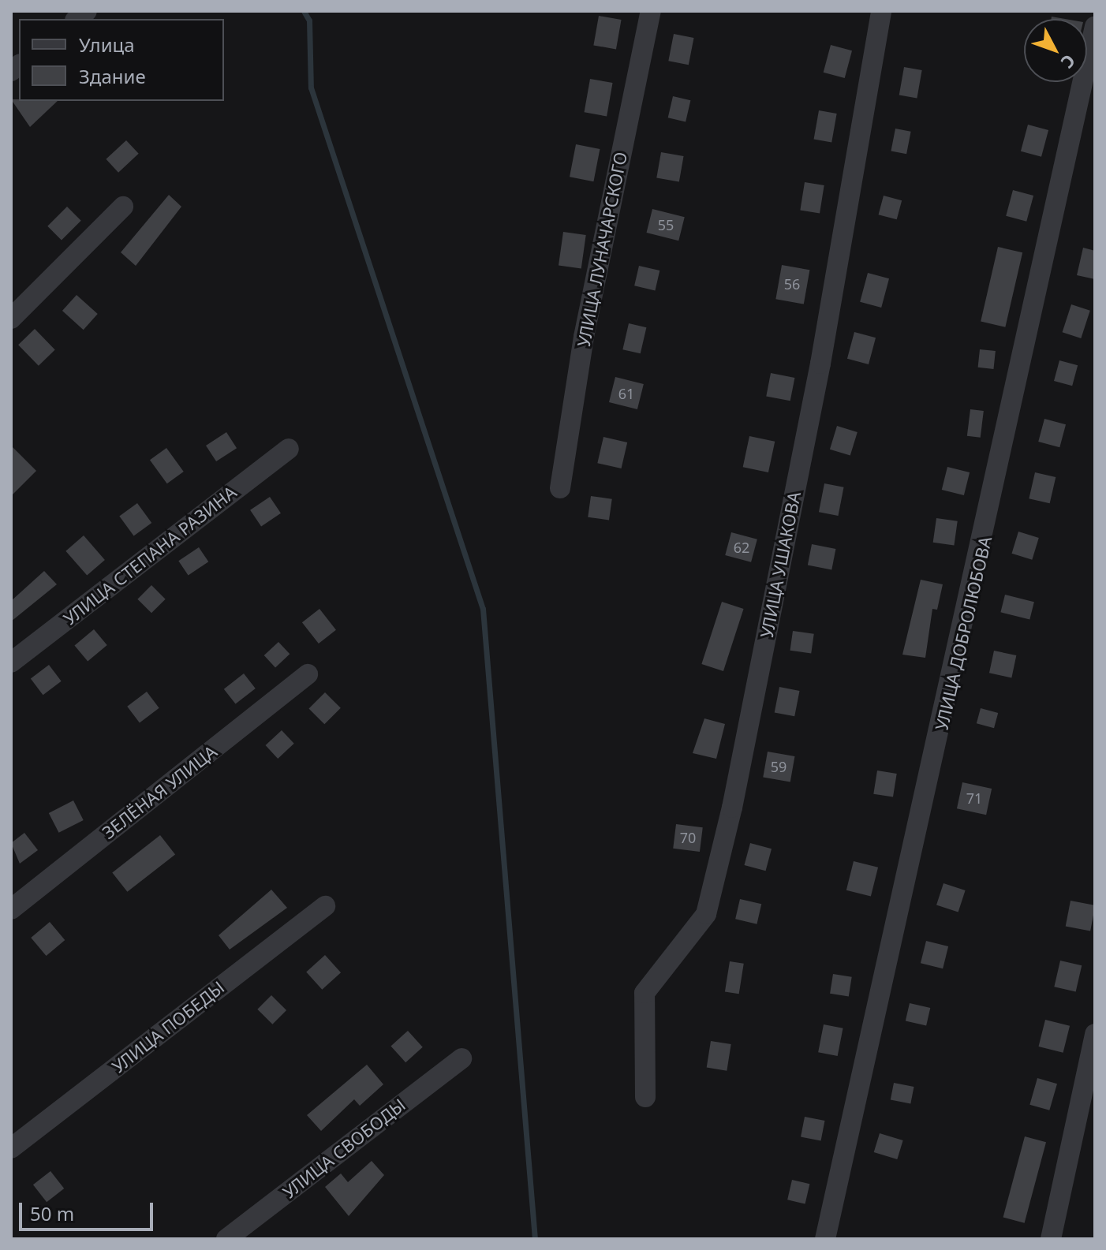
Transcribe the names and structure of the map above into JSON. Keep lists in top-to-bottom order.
{
  "streets": {
    "street": [
      "УЛИЦА ЛУНАЧАРСКОГО",
      "УЛИЦА СТЕПАНА РАЗИНА",
      "УЛИЦА УШАКОВА",
      "УЛИЦА ДОБРОЛЮБОВА",
      "ЗЕЛЁНАЯ УЛИЦА",
      "УЛИЦА ПОБЕДЫ",
      "УЛИЦА СВОБОДЫ"
    ]
  },
  "house_numbers": [
    "55",
    "56",
    "61",
    "62",
    "59",
    "71",
    "70"
  ],
  "legend": ["Улица", "Здание"],
  "scale_bar": "50 m",
  "north": "bottom right"
}
